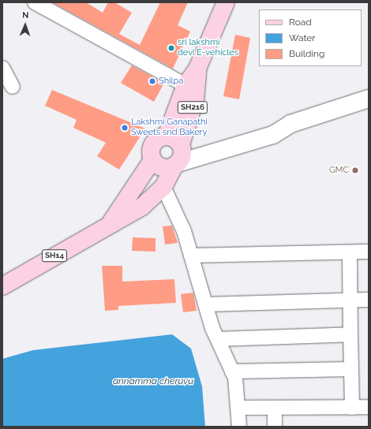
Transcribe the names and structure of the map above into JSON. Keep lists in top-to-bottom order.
{
  "streets": {
    "main road": ["SH216", "SH14"]
  },
  "crossings": [
    ["SH216", "SH14"]
  ],
  "water": ["annamma cheruvu"],
  "places": [
    "sri lakshmi devi E-vehicles",
    "Shilpa",
    "Lakshmi Ganapathi Sweets snd Bakery",
    "GMC"
  ],
  "legend": ["Road", "Water", "Building"],
  "north": "top"
}
